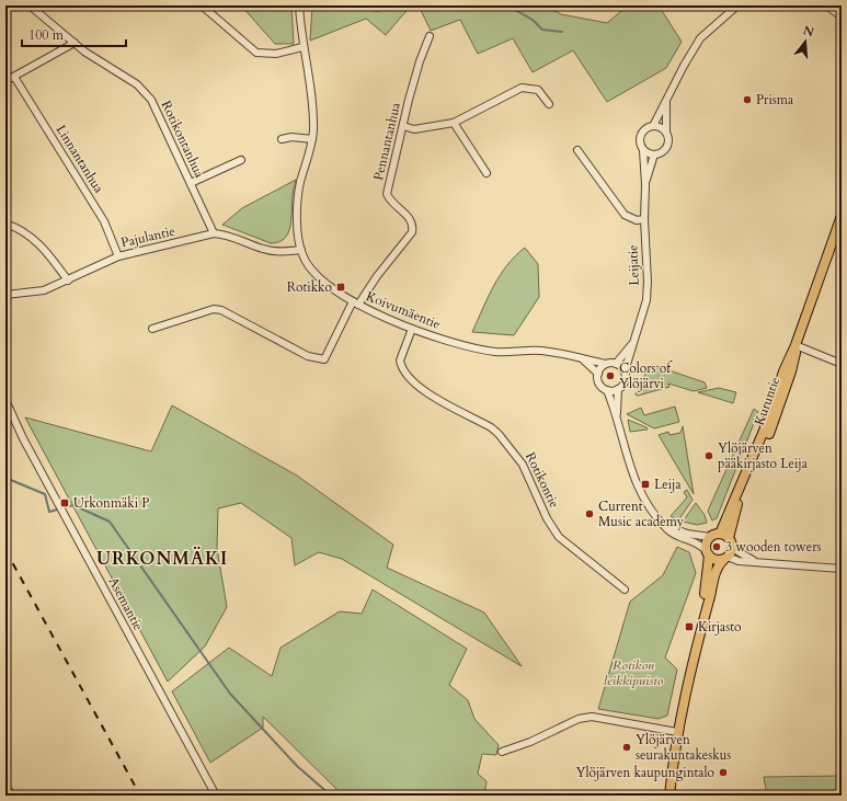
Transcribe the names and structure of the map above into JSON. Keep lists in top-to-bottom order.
{
  "streets": {
    "main road": ["Kuruntie"],
    "street": [
      "Rotikontanhua",
      "Pennantanhua",
      "Linnantanhua",
      "Pajulantie",
      "Leijatie",
      "Koivumäentie",
      "Rotikontie",
      "Asemantie"
    ]
  },
  "crossings": [
    ["Rotikontanhua", "Pajulantie"],
    ["Pennantanhua", "Koivumäentie"],
    ["Linnantanhua", "Pajulantie"],
    ["Pajulantie", "Koivumäentie"],
    ["Leijatie", "Koivumäentie"],
    ["Koivumäentie", "Rotikontie"]
  ],
  "districts": ["URKONMÄKI"],
  "parks": ["Rotikon leikkipuisto"],
  "places": {
    "other": [
      "Prisma",
      "Colors of Ylöjärvi",
      "Ylöjärven pääkirjasto Leija",
      "Current Music academy",
      "3 wooden towers",
      "Ylöjärven seurakuntakeskus",
      "Ylöjärven kaupungintalo"
    ],
    "transit": [
      "Rotikko",
      "Leija",
      "Urkonmäki P",
      "Kirjasto"
    ]
  },
  "scale_bar": "100 m",
  "north": "top"
}
